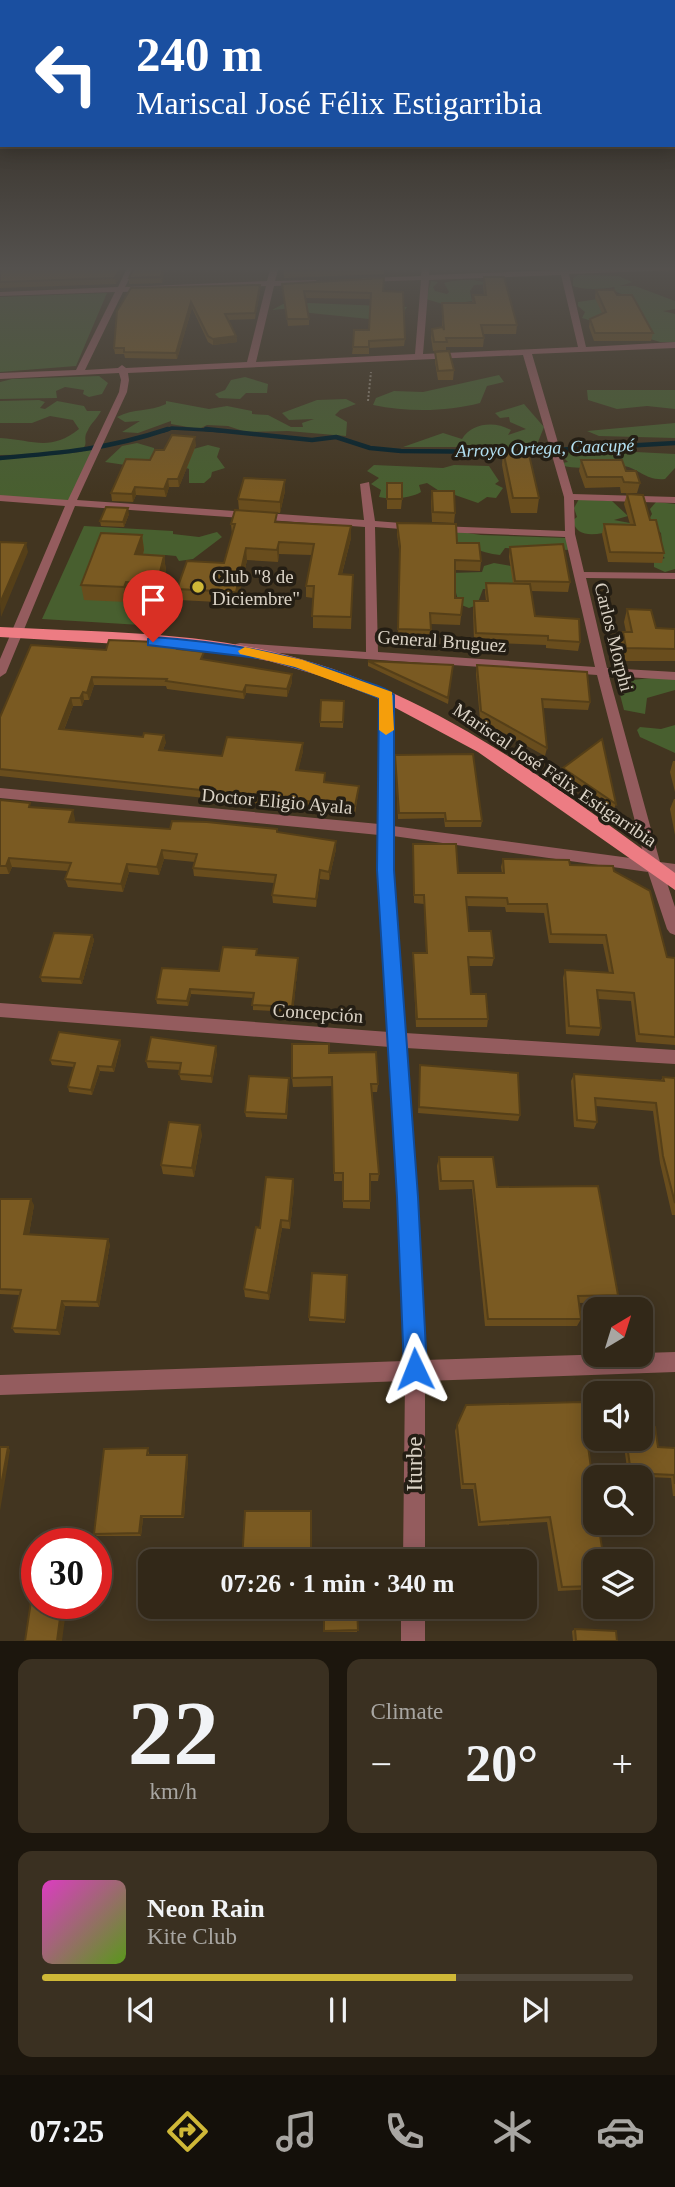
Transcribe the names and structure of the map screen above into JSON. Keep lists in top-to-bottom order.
{
  "streets": {
    "main road": ["Mariscal José Félix Estigarribia"],
    "street": [
      "Carlos Morphi",
      "General Bruguez",
      "Doctor Eligio Ayala",
      "Concepción",
      "Iturbe"
    ]
  },
  "crossings": [
    ["Carlos Morphi", "General Bruguez"],
    ["Carlos Morphi", "Mariscal José Félix Estigarribia"],
    ["Carlos Morphi", "Doctor Eligio Ayala"],
    ["General Bruguez", "Mariscal José Félix Estigarribia"],
    ["Mariscal José Félix Estigarribia", "Doctor Eligio Ayala"],
    ["Mariscal José Félix Estigarribia", "Iturbe"],
    ["Doctor Eligio Ayala", "Iturbe"],
    ["Concepción", "Iturbe"]
  ],
  "water": ["Arroyo Ortega, Caacupé"],
  "places": ["Club \"8 de Diciembre\""],
  "north": "top right",
  "page": {
    "turn": ["240 m", "Mariscal José Félix Estigarribia"],
    "limit": "30",
    "trip": "07:26 · 1 min · 340 m",
    "tile": [
      ["22", "km/h"],
      "Climate"
    ],
    "heat": ["−", "20°", "+"],
    "song": ["Neon Rain", "Kite Club"],
    "tabs": "07:25"
  }
}
